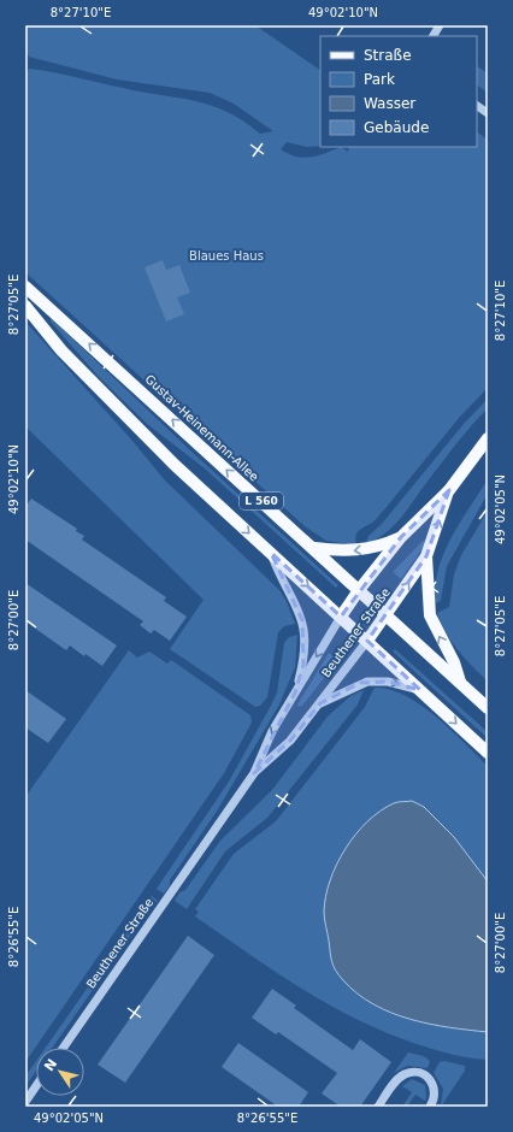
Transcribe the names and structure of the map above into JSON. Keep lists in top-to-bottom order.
{
  "streets": {
    "main road": ["Gustav-Heinemann-Allee", "L 560", "Beuthener Straße"]
  },
  "crossings": [
    ["Gustav-Heinemann-Allee", "Beuthener Straße"],
    ["L 560", "Beuthener Straße"]
  ],
  "parks": ["Blaues Haus"],
  "legend": [
    "Straße",
    "Park",
    "Wasser",
    "Gebäude"
  ],
  "north": "top left",
  "coordinates": [
    "8°27'10\"E",
    "49°02'10\"N",
    "8°27'05\"E",
    "49°02'05\"N",
    "8°27'00\"E",
    "8°26'55\"E"
  ]
}
